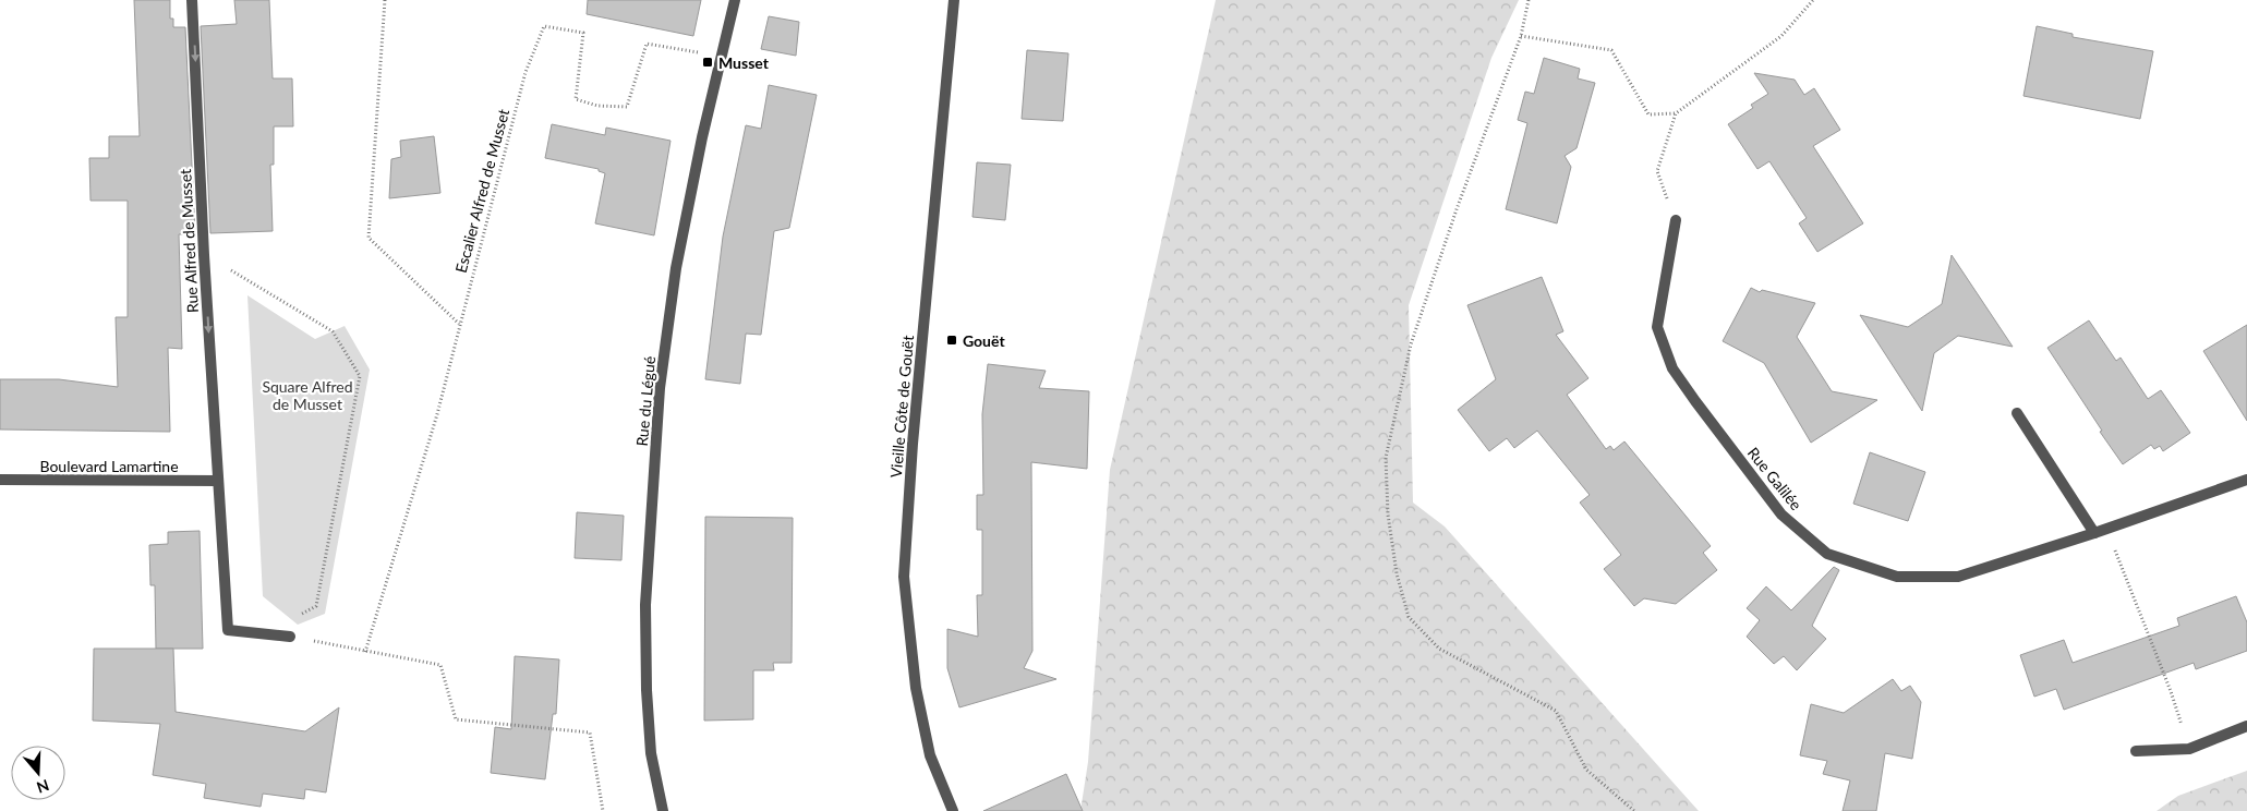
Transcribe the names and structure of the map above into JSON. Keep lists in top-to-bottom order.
{
  "streets": {
    "street": [
      "Rue Alfred de Musset",
      "Rue du Légué",
      "Vieille Côte de Gouët",
      "Boulevard Lamartine",
      "Rue Galilée"
    ],
    "path": ["Escalier Alfred de Musset"]
  },
  "crossings": [
    ["Escalier Alfred de Musset", "Rue du Légué"],
    ["Rue Alfred de Musset", "Boulevard Lamartine"]
  ],
  "one_way": ["Rue Alfred de Musset"],
  "parks": ["Square Alfred de Musset"],
  "places": {
    "transit": ["Musset", "Gouët"]
  },
  "north": "bottom"
}
